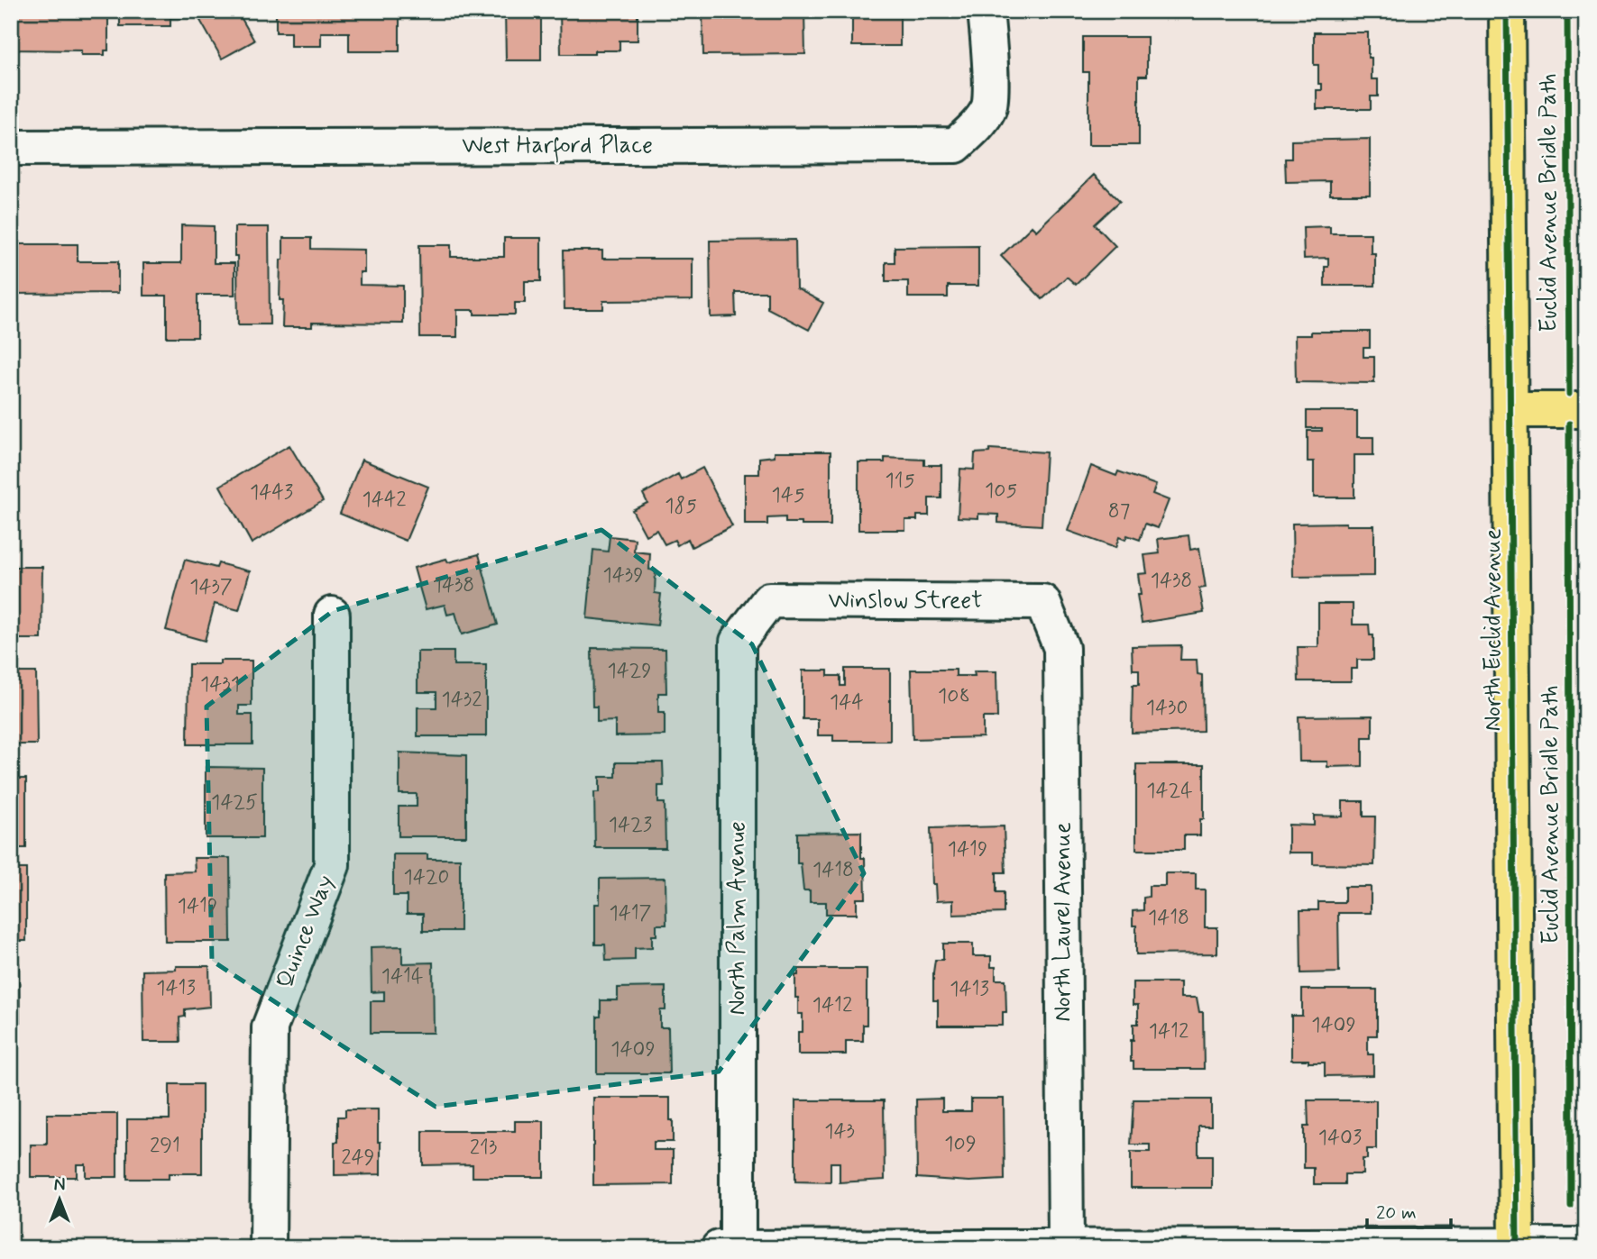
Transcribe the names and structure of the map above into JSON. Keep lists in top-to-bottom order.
{
  "streets": {
    "main road": ["North Euclid Avenue"],
    "street": [
      "West Harford Place",
      "Winslow Street",
      "North Palm Avenue",
      "North Laurel Avenue",
      "Quince Way"
    ],
    "cycle path": ["Euclid Avenue Bridle Path"]
  },
  "crossings": [
    ["Winslow Street", "North Palm Avenue"],
    ["Winslow Street", "North Laurel Avenue"]
  ],
  "house_numbers": [
    "115",
    "105",
    "1443",
    "145",
    "1442",
    "185",
    "87",
    "1439",
    "1438",
    "1438",
    "1437",
    "1429",
    "1431",
    "108",
    "1432",
    "144",
    "1430",
    "1424",
    "1425",
    "1423",
    "1419",
    "1418",
    "1420",
    "1419",
    "1417",
    "1418",
    "1414",
    "1413",
    "1413",
    "1412",
    "1409",
    "1412",
    "1409",
    "143",
    "1403",
    "109",
    "291",
    "213",
    "249"
  ],
  "scale_bar": "20 m",
  "north": "top"
}
